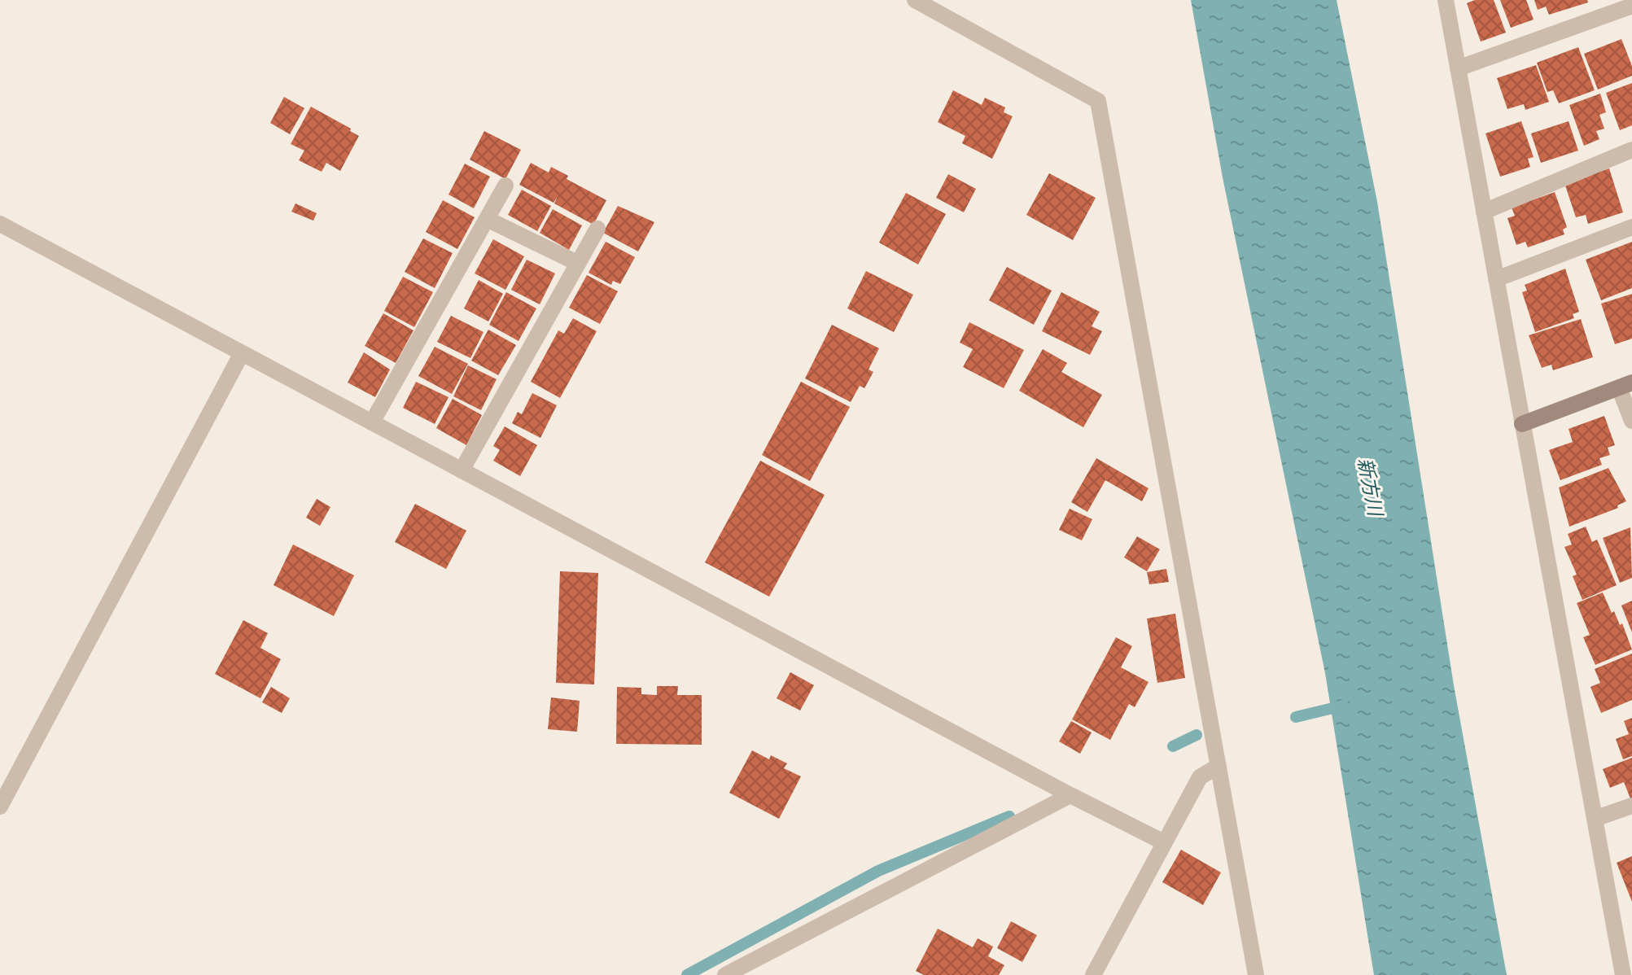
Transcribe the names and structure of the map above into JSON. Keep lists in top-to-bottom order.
{
  "water": ["新方川"]
}
